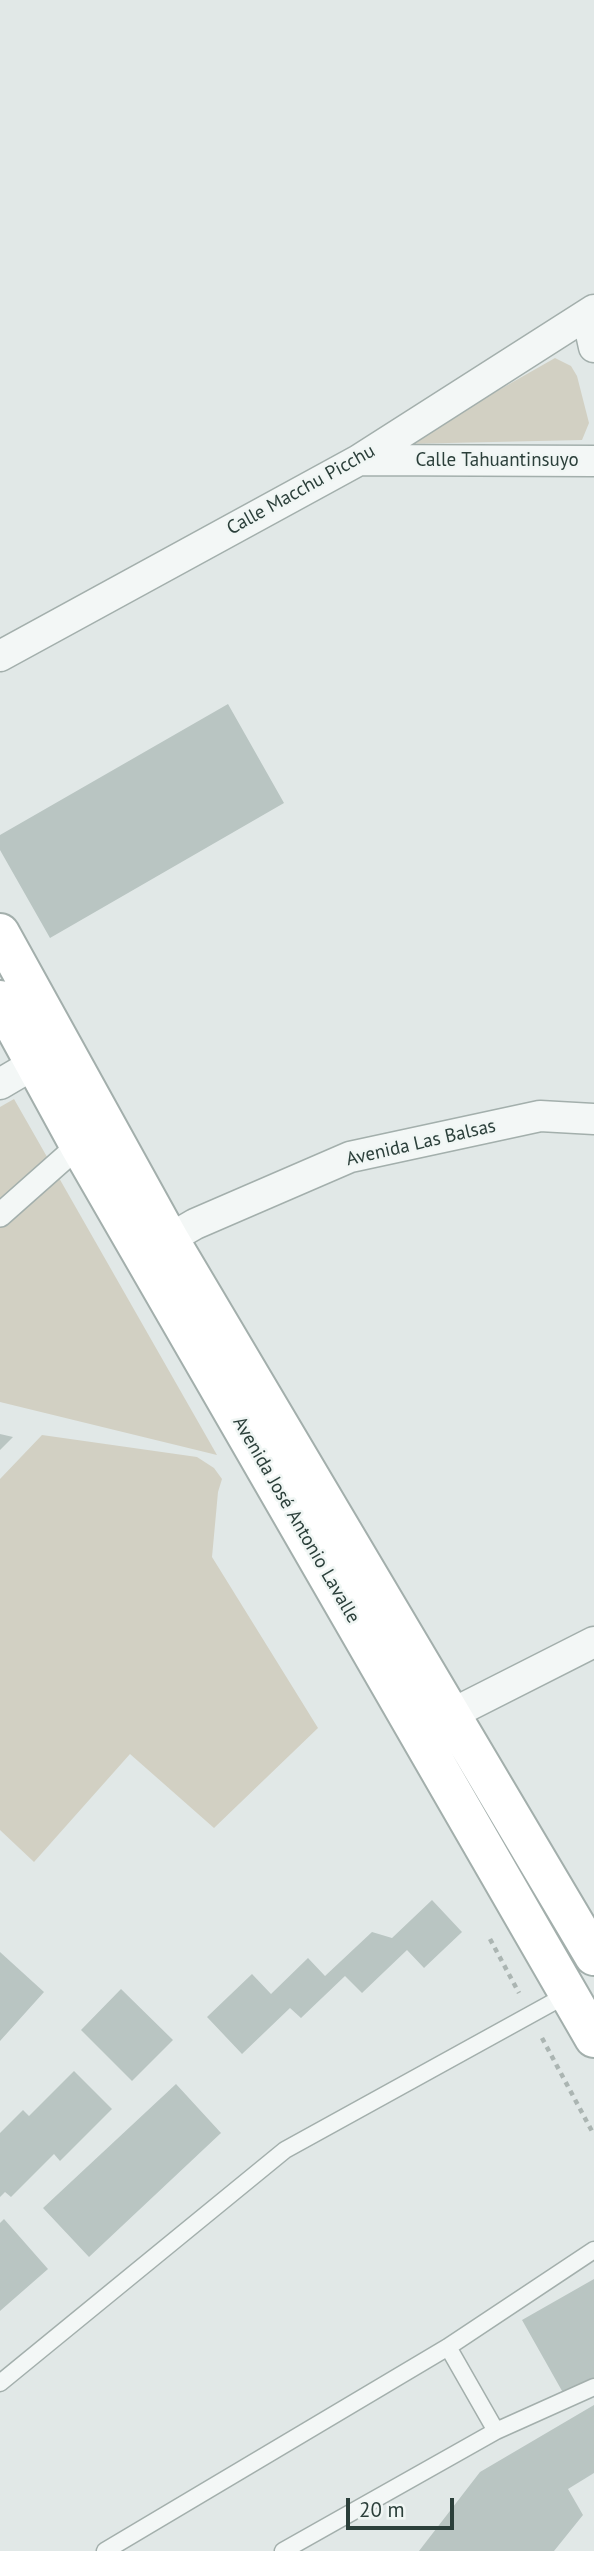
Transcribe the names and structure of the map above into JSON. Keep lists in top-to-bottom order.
{
  "streets": {
    "main road": ["Avenida José Antonio Lavalle"],
    "street": ["Calle Tahuantinsuyo", "Calle Macchu Picchu", "Avenida Las Balsas"]
  },
  "crossings": [
    ["Calle Tahuantinsuyo", "Calle Macchu Picchu"],
    ["Avenida Las Balsas", "Avenida José Antonio Lavalle"]
  ],
  "scale_bar": "20 m"
}
